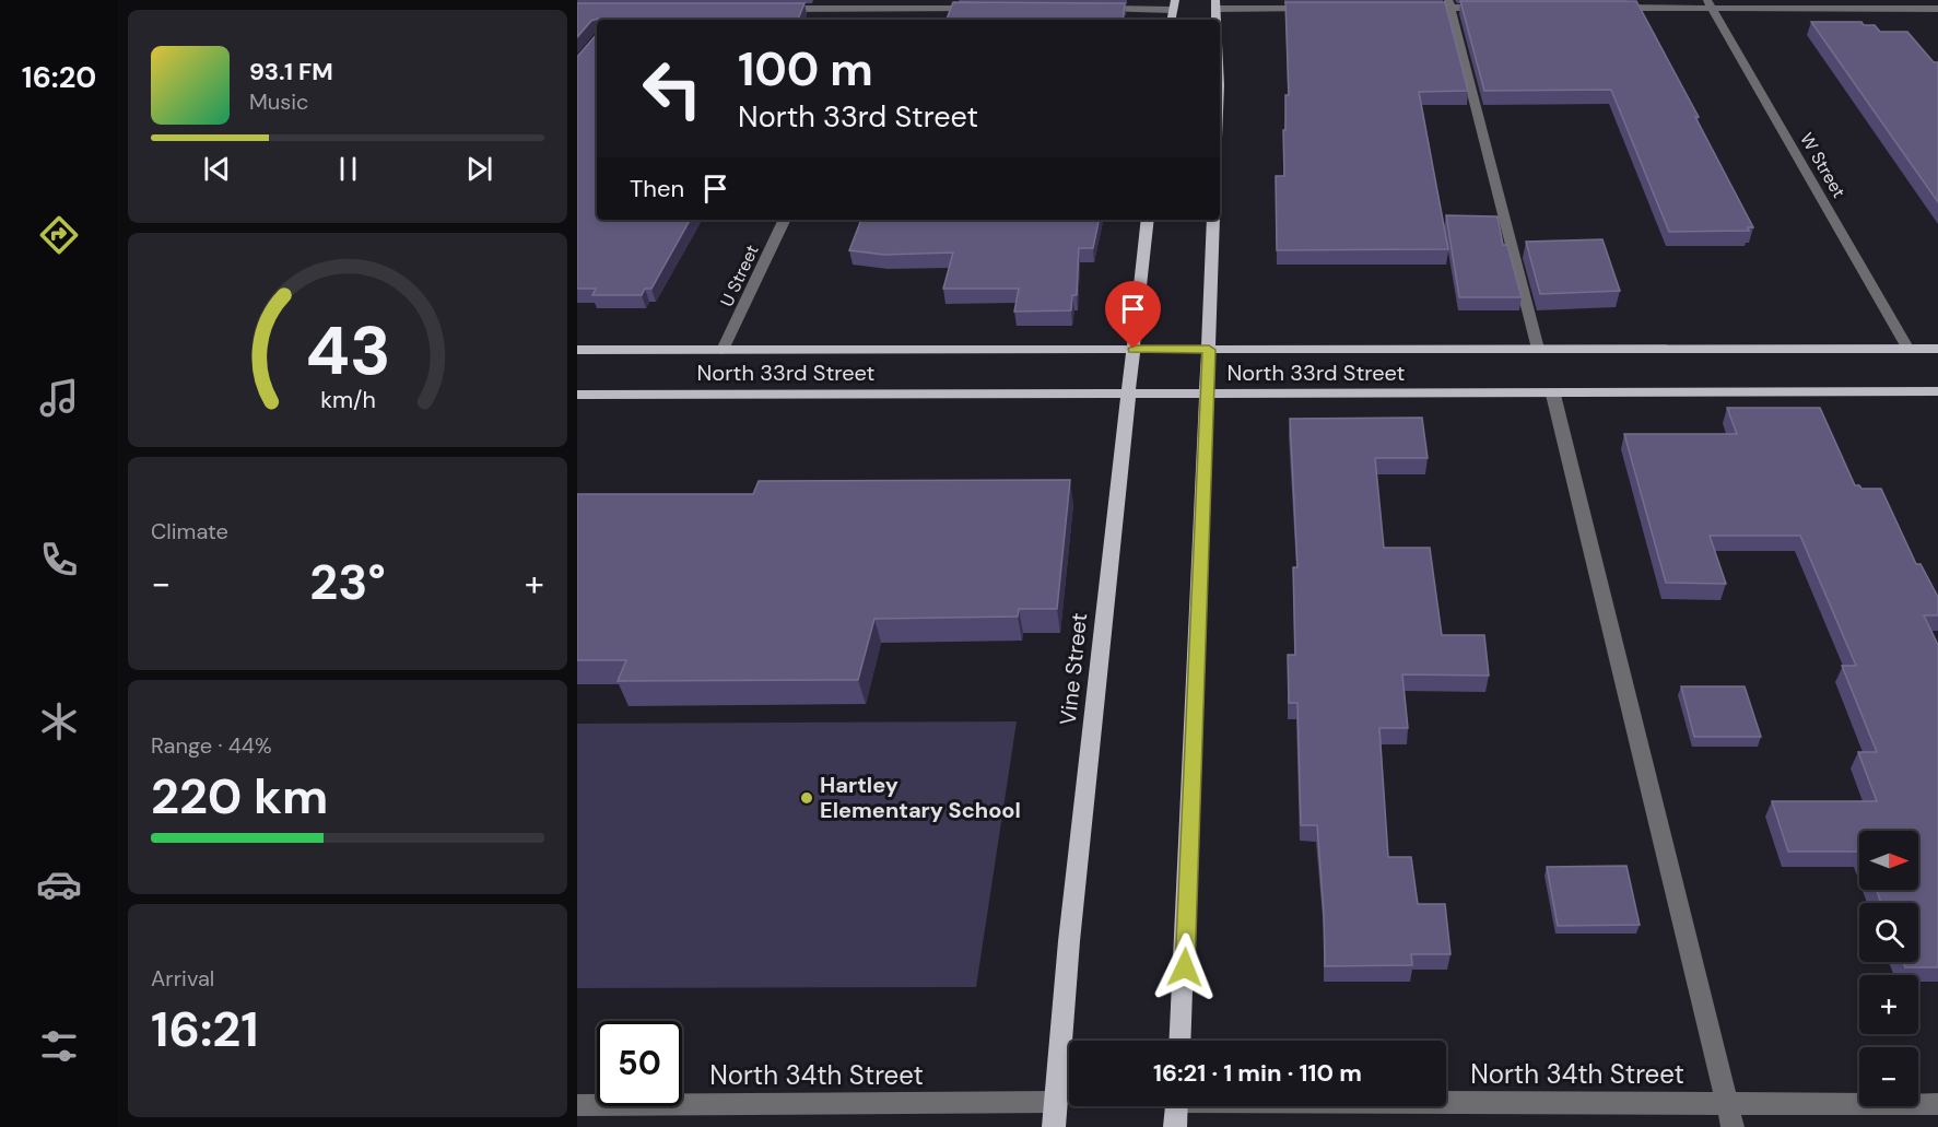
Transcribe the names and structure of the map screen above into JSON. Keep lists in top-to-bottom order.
{
  "streets": {
    "main road": ["North 33rd Street", "Vine Street"],
    "street": ["W Street", "U Street", "North 34th Street"]
  },
  "crossings": [
    ["W Street", "North 33rd Street"],
    ["U Street", "North 33rd Street"],
    ["North 33rd Street", "Vine Street"],
    ["Vine Street", "North 34th Street"]
  ],
  "places": ["Hartley Elementary School"],
  "north": "right",
  "page": {
    "tabs": "16:20",
    "turn": ["100 m", "North 33rd Street"],
    "song": ["93.1 FM", "Music"],
    "then": "Then",
    "tile": [
      "Climate",
      ["Range · 44%", "220 km"],
      ["Arrival", "16:21"]
    ],
    "heat": ["−", "23°", "+"],
    "map_buttons": ["+", "−"],
    "limit": "50",
    "trip": "16:21 · 1 min · 110 m",
    "gauge": ["43", "km/h"]
  }
}
